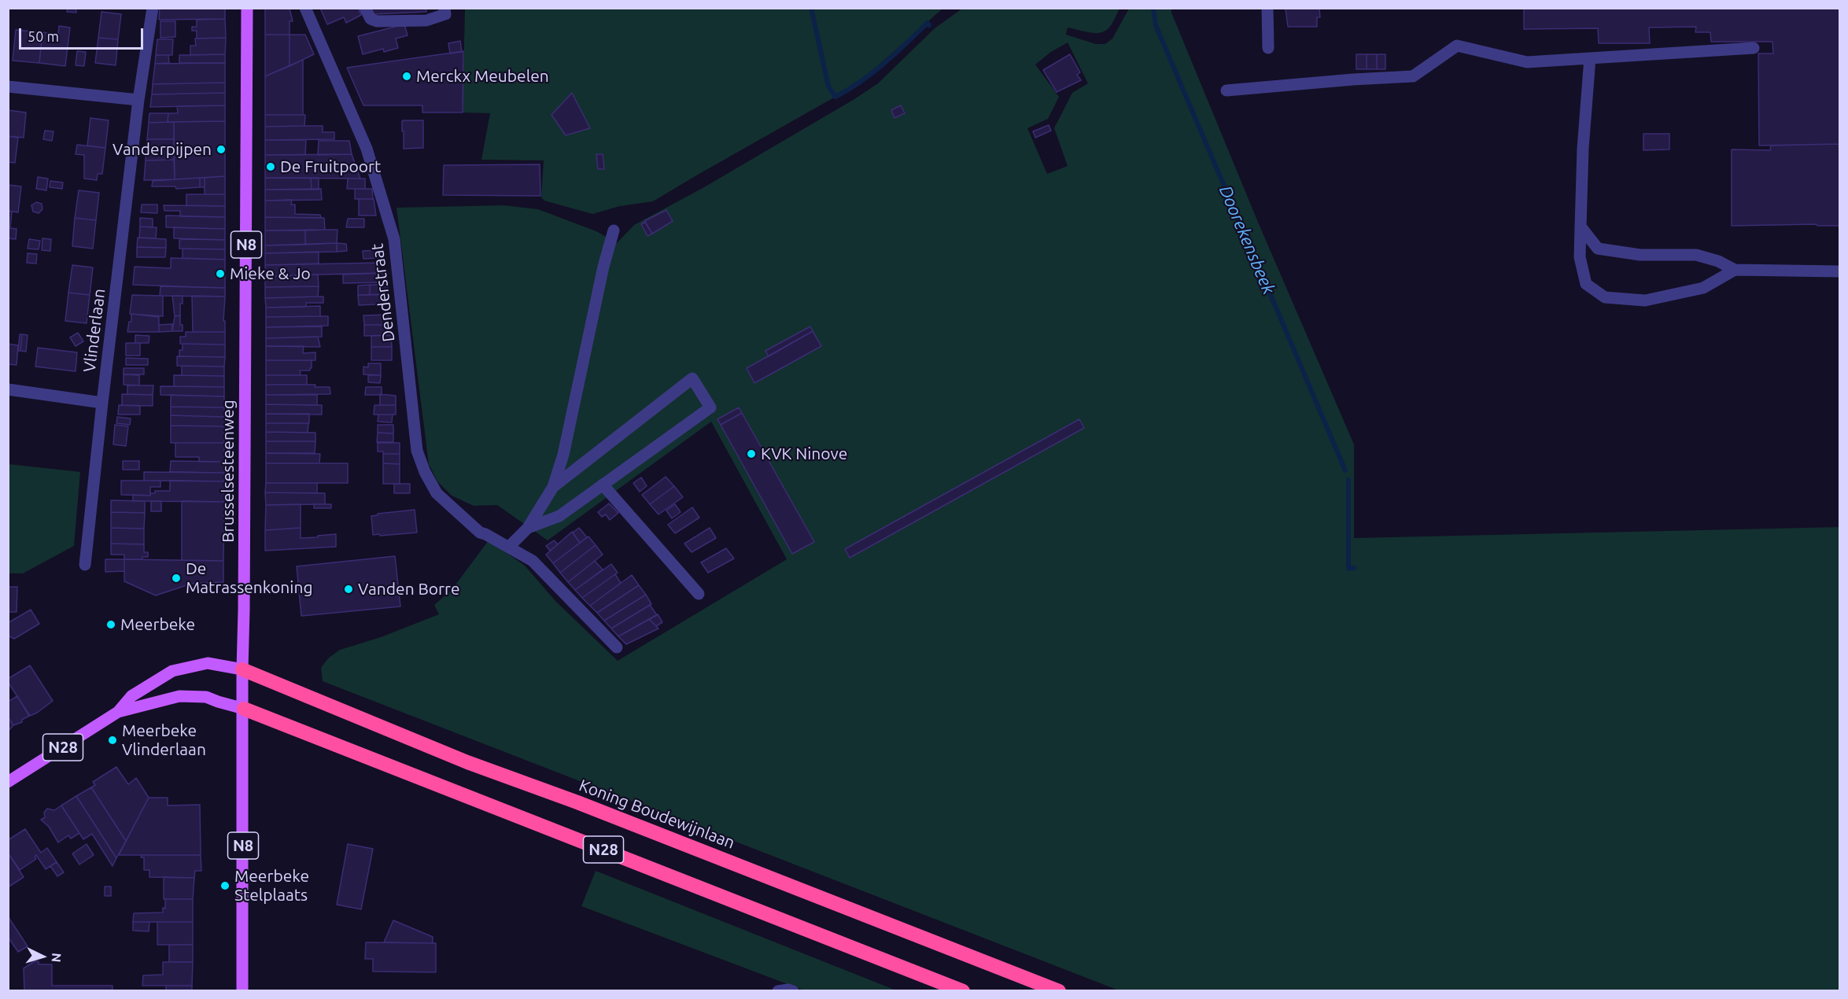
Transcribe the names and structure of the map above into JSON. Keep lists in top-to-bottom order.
{
  "streets": {
    "highway": ["N28", "Koning Boudewijnlaan"],
    "main road": ["N8", "Brusselsesteenweg"],
    "street": ["Denderstraat", "Vlinderlaan"]
  },
  "crossings": [
    ["Brusselsesteenweg", "N28"],
    ["Brusselsesteenweg", "Koning Boudewijnlaan"],
    ["N28", "Koning Boudewijnlaan"]
  ],
  "water": ["Doorekensbeek"],
  "places": [
    "Merckx Meubelen",
    "Vanderpijpen",
    "De Fruitpoort",
    "Mieke & Jo",
    "KVK Ninove",
    "De Matrassenkoning",
    "Vanden Borre",
    "Meerbeke",
    "Meerbeke Vlinderlaan",
    "Meerbeke Stelplaats"
  ],
  "scale_bar": "50 m",
  "north": "right"
}
